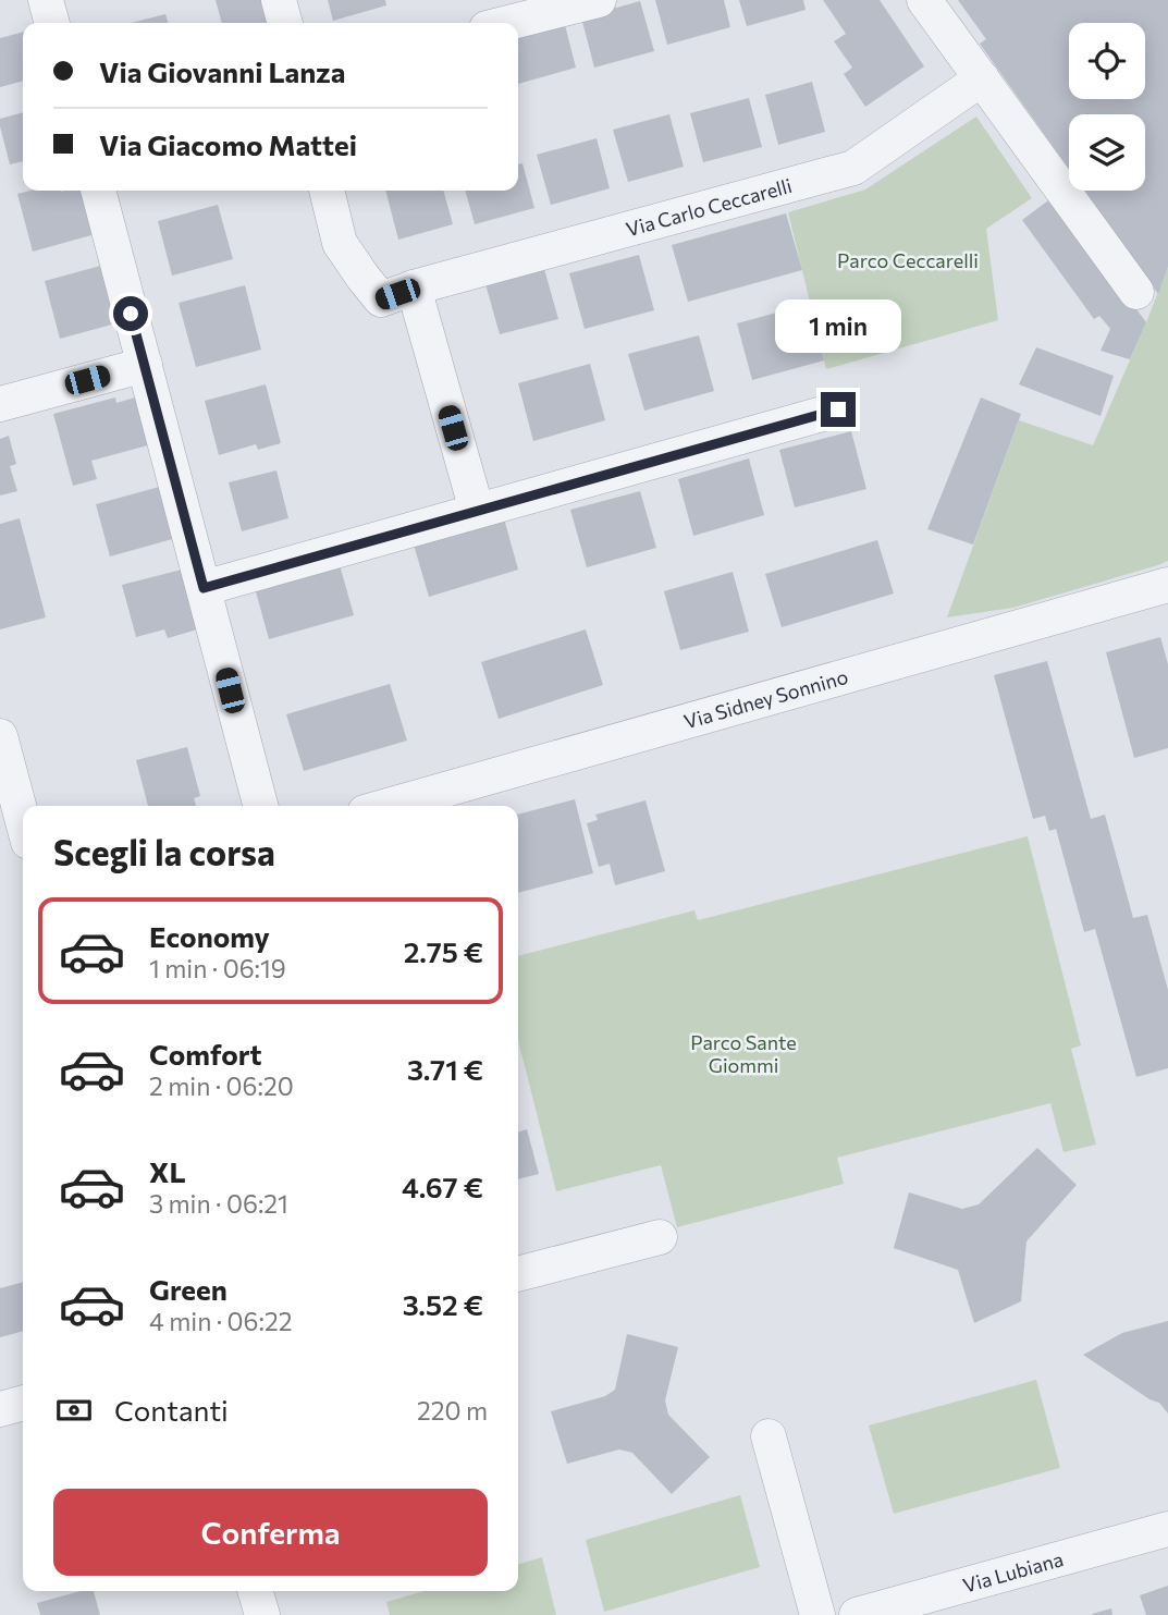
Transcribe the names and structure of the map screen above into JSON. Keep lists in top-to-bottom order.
{
  "streets": {
    "street": ["Via Carlo Ceccarelli", "Via Sidney Sonnino", "Via Lubiana"]
  },
  "parks": ["Parco Ceccarelli", "Parco Sante Giommi"],
  "page": {
    "banner": ["Via Giovanni Lanza", "Via Giacomo Mattei"],
    "bubble": "1 min",
    "heading": "Scegli la corsa",
    "list": [
      {
        "name": "Economy",
        "note": "1 min · 06:19",
        "value": "2.75 €"
      },
      {
        "name": "Comfort",
        "note": "2 min · 06:20",
        "value": "3.71 €"
      },
      {
        "name": "XL",
        "note": "3 min · 06:21",
        "value": "4.67 €"
      },
      {
        "name": "Green",
        "note": "4 min · 06:22",
        "value": "3.52 €"
      }
    ],
    "pay": ["Contanti", "220 m"],
    "buttons": "Conferma"
  }
}
